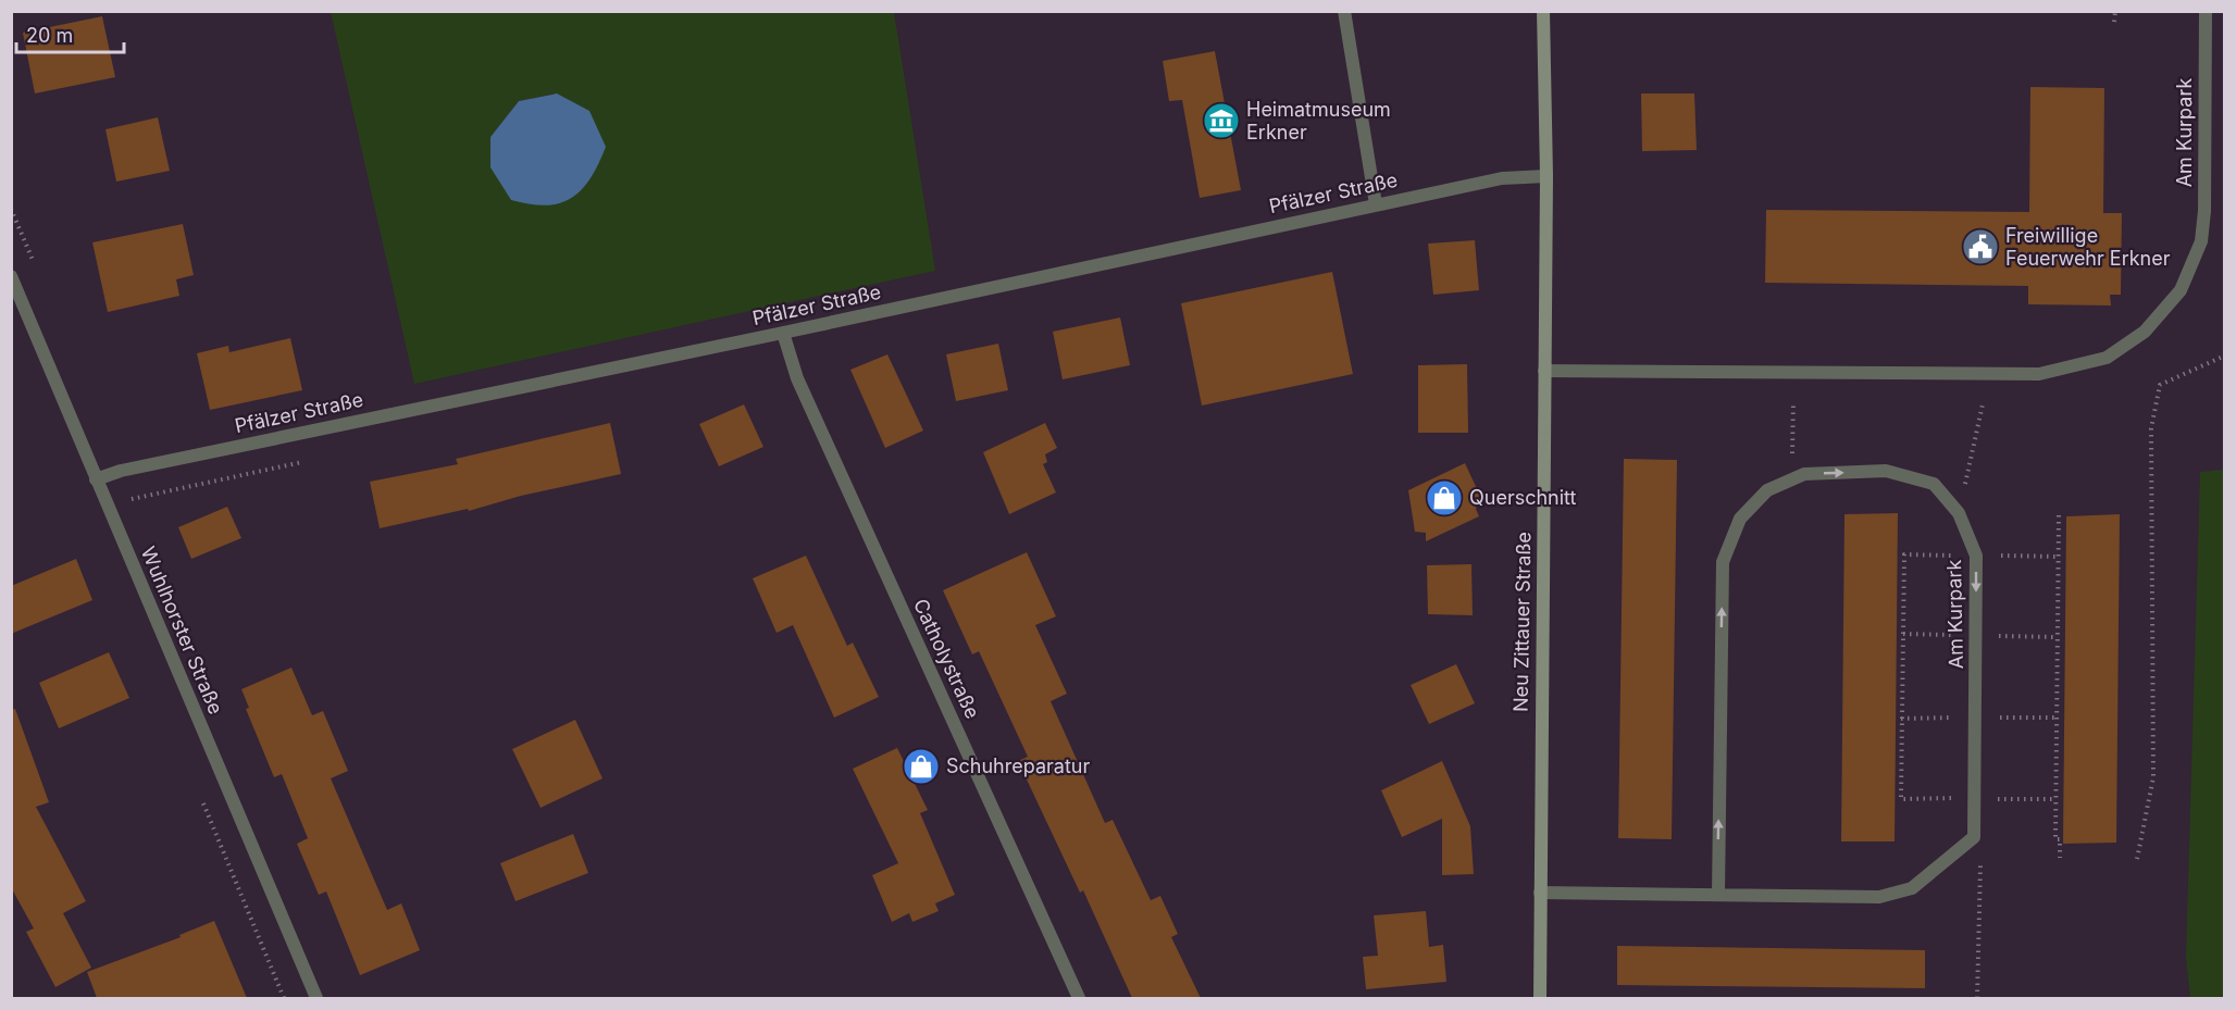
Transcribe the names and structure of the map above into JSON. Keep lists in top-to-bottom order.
{
  "streets": {
    "main road": ["Neu Zittauer Straße"],
    "street": [
      "Am Kurpark",
      "Pfälzer Straße",
      "Wuhlhorster Straße",
      "Catholystraße"
    ]
  },
  "crossings": [
    ["Am Kurpark", "Neu Zittauer Straße"],
    ["Pfälzer Straße", "Neu Zittauer Straße"],
    ["Pfälzer Straße", "Wuhlhorster Straße"],
    ["Pfälzer Straße", "Catholystraße"]
  ],
  "places": {
    "museum": ["Heimatmuseum Erkner"],
    "public building": ["Freiwillige Feuerwehr Erkner"],
    "shop": ["Querschnitt", "Schuhreparatur"]
  },
  "scale_bar": "20 m"
}
